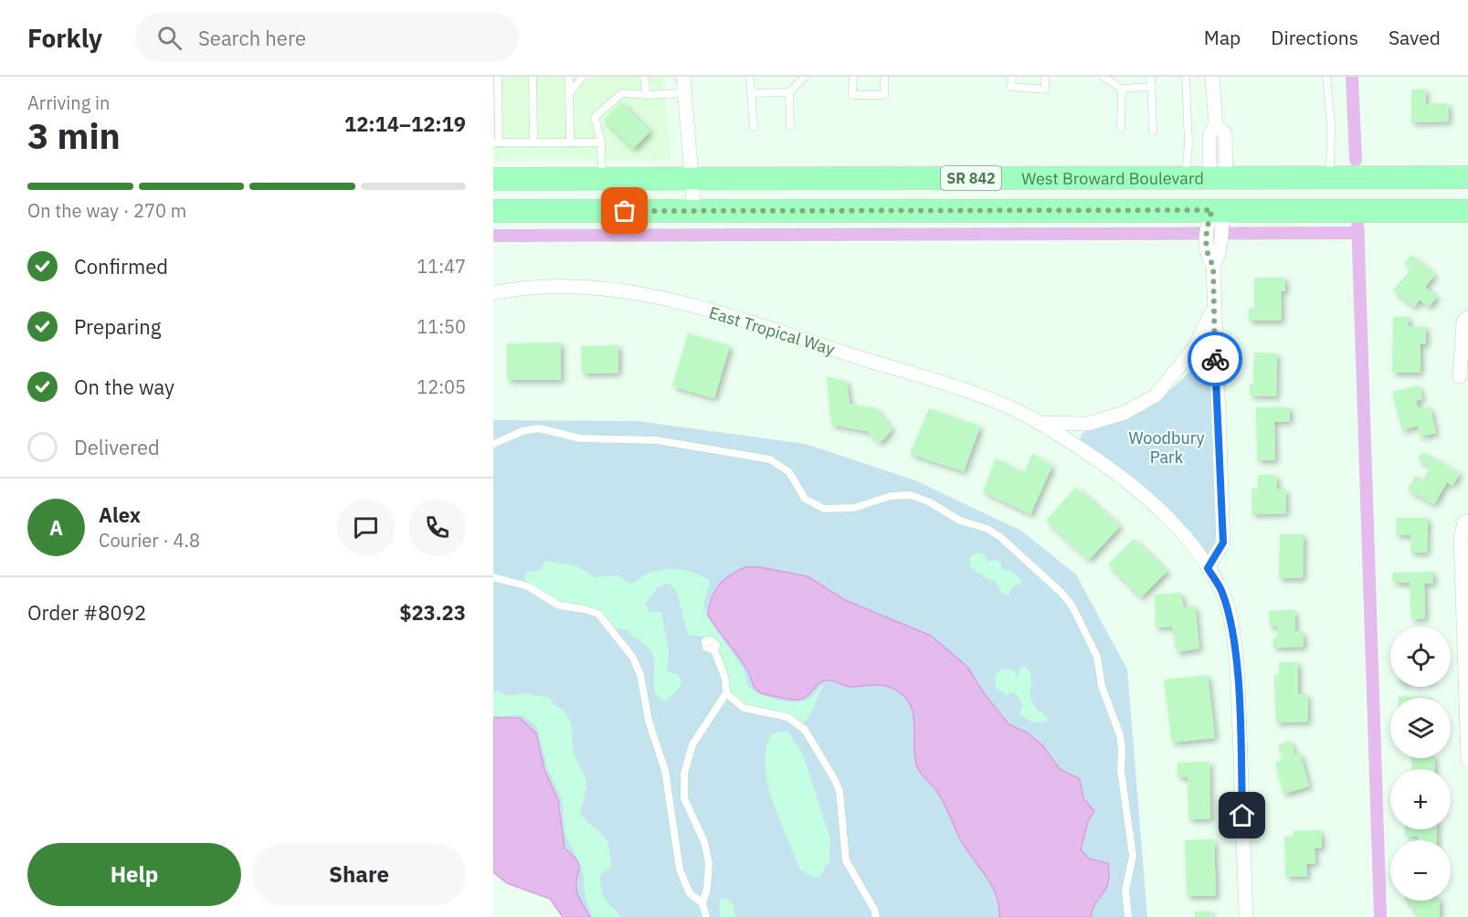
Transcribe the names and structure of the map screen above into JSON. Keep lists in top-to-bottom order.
{
  "streets": {
    "main road": ["SR 842", "West Broward Boulevard"],
    "street": ["East Tropical Way"]
  },
  "crossings": [
    ["West Broward Boulevard", "East Tropical Way"]
  ],
  "parks": ["Woodbury Park"],
  "page": {
    "header": "Forkly",
    "search": "Search here",
    "nav": ["Map", "Directions", "Saved"],
    "heading": ["3 min", "Arriving in", "12:14–12:19"],
    "panel": [
      "Alex",
      "Courier · 4.8",
      "Order #8092",
      "$23.23"
    ],
    "bar": "On the way · 270 m",
    "list": [
      ["Confirmed", "11:47"],
      ["Preparing", "11:50"],
      ["On the way", "12:05"],
      "Delivered"
    ],
    "round": "A",
    "map_buttons": ["+", "−"],
    "buttons": ["Help", "Share"]
  }
}
